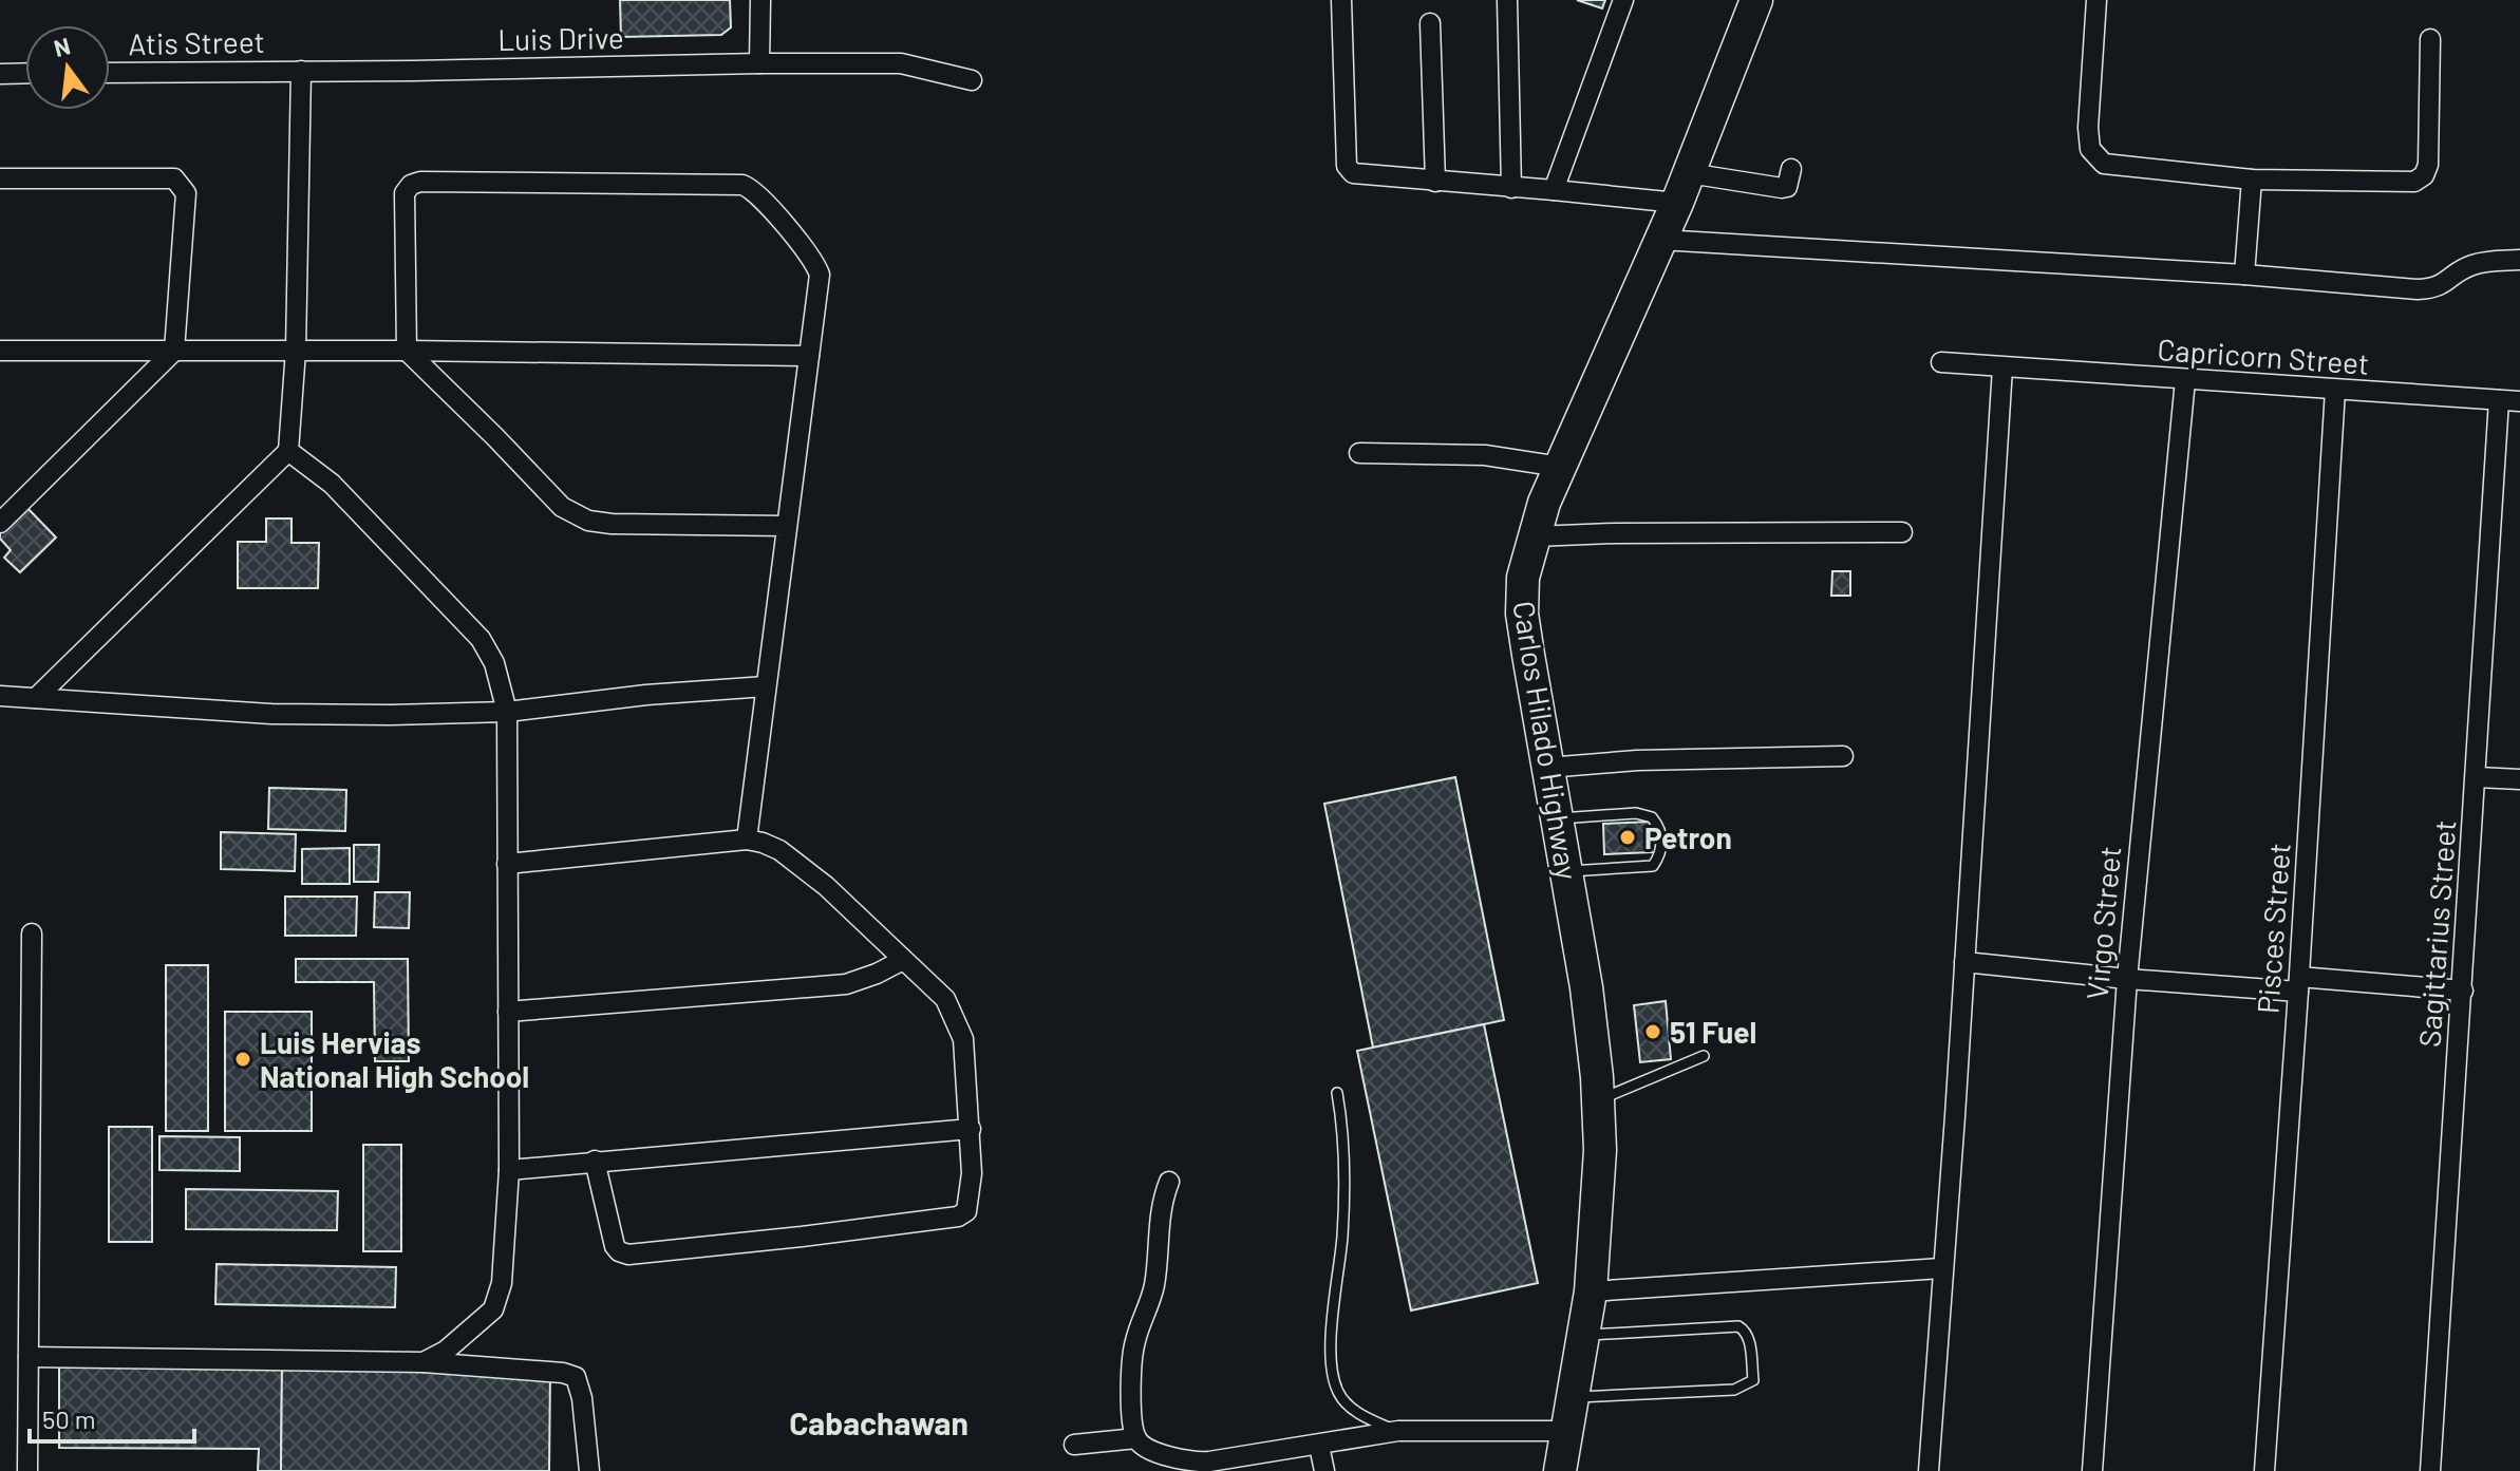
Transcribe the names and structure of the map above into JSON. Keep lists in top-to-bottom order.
{
  "streets": {
    "main road": ["Carlos Hilado Highway"],
    "street": [
      "Luis Drive",
      "Atis Street",
      "Capricorn Street",
      "Virgo Street",
      "Pisces Street",
      "Sagittarius Street"
    ]
  },
  "crossings": [
    ["Luis Drive", "Atis Street"],
    ["Capricorn Street", "Virgo Street"],
    ["Capricorn Street", "Pisces Street"],
    ["Capricorn Street", "Sagittarius Street"]
  ],
  "districts": ["Cabachawan"],
  "places": ["Petron", "51 Fuel", "Luis Hervias National High School"],
  "scale_bar": "50 m",
  "north": "top"
}
